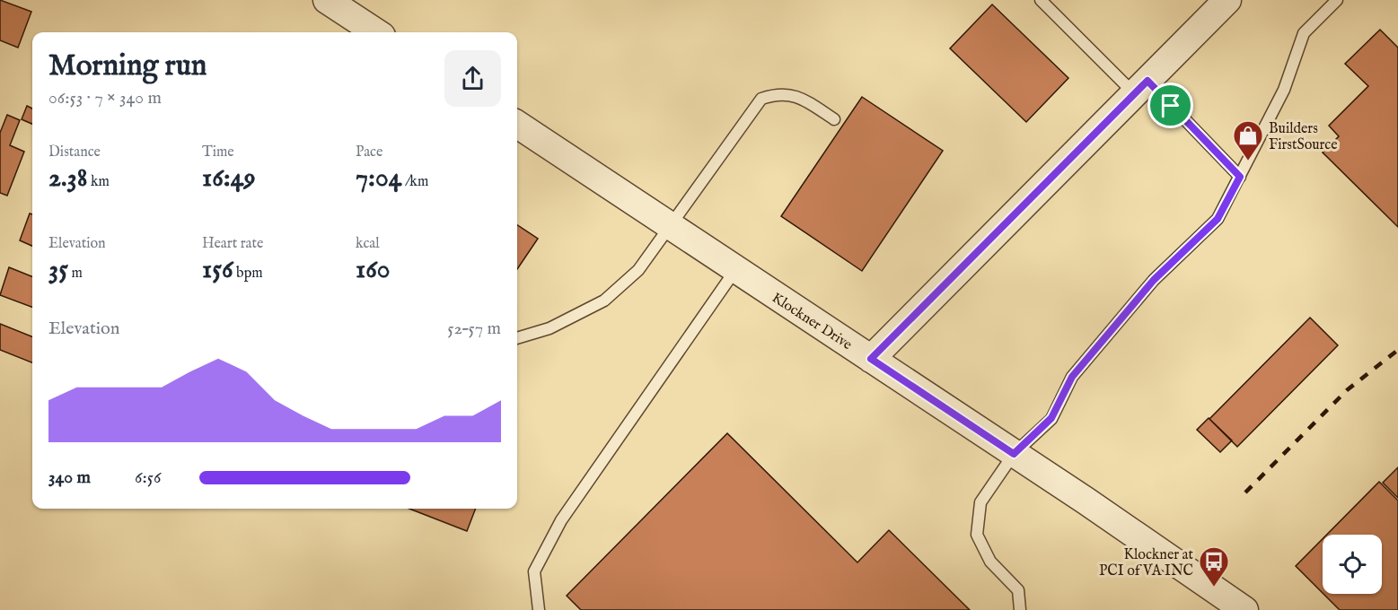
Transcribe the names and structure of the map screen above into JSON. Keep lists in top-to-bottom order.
{
  "streets": {
    "street": ["Klockner Drive"]
  },
  "places": {
    "shop": ["Builders FirstSource"],
    "bus stop": ["Klockner at PCI of VA INC"]
  },
  "page": {
    "heading": ["Morning run", "06:53 · 7 × 340 m"],
    "stats": [
      ["Distance", "2.38 km"],
      ["Time", "16:49"],
      ["Pace", "7:04 /km"],
      ["Elevation", "35 m"],
      ["Heart rate", "156 bpm"],
      ["kcal", "160"]
    ],
    "chart": ["Elevation", "52–57 m"],
    "list": [
      {
        "name": "340 m",
        "note": "6:56"
      }
    ]
  }
}
